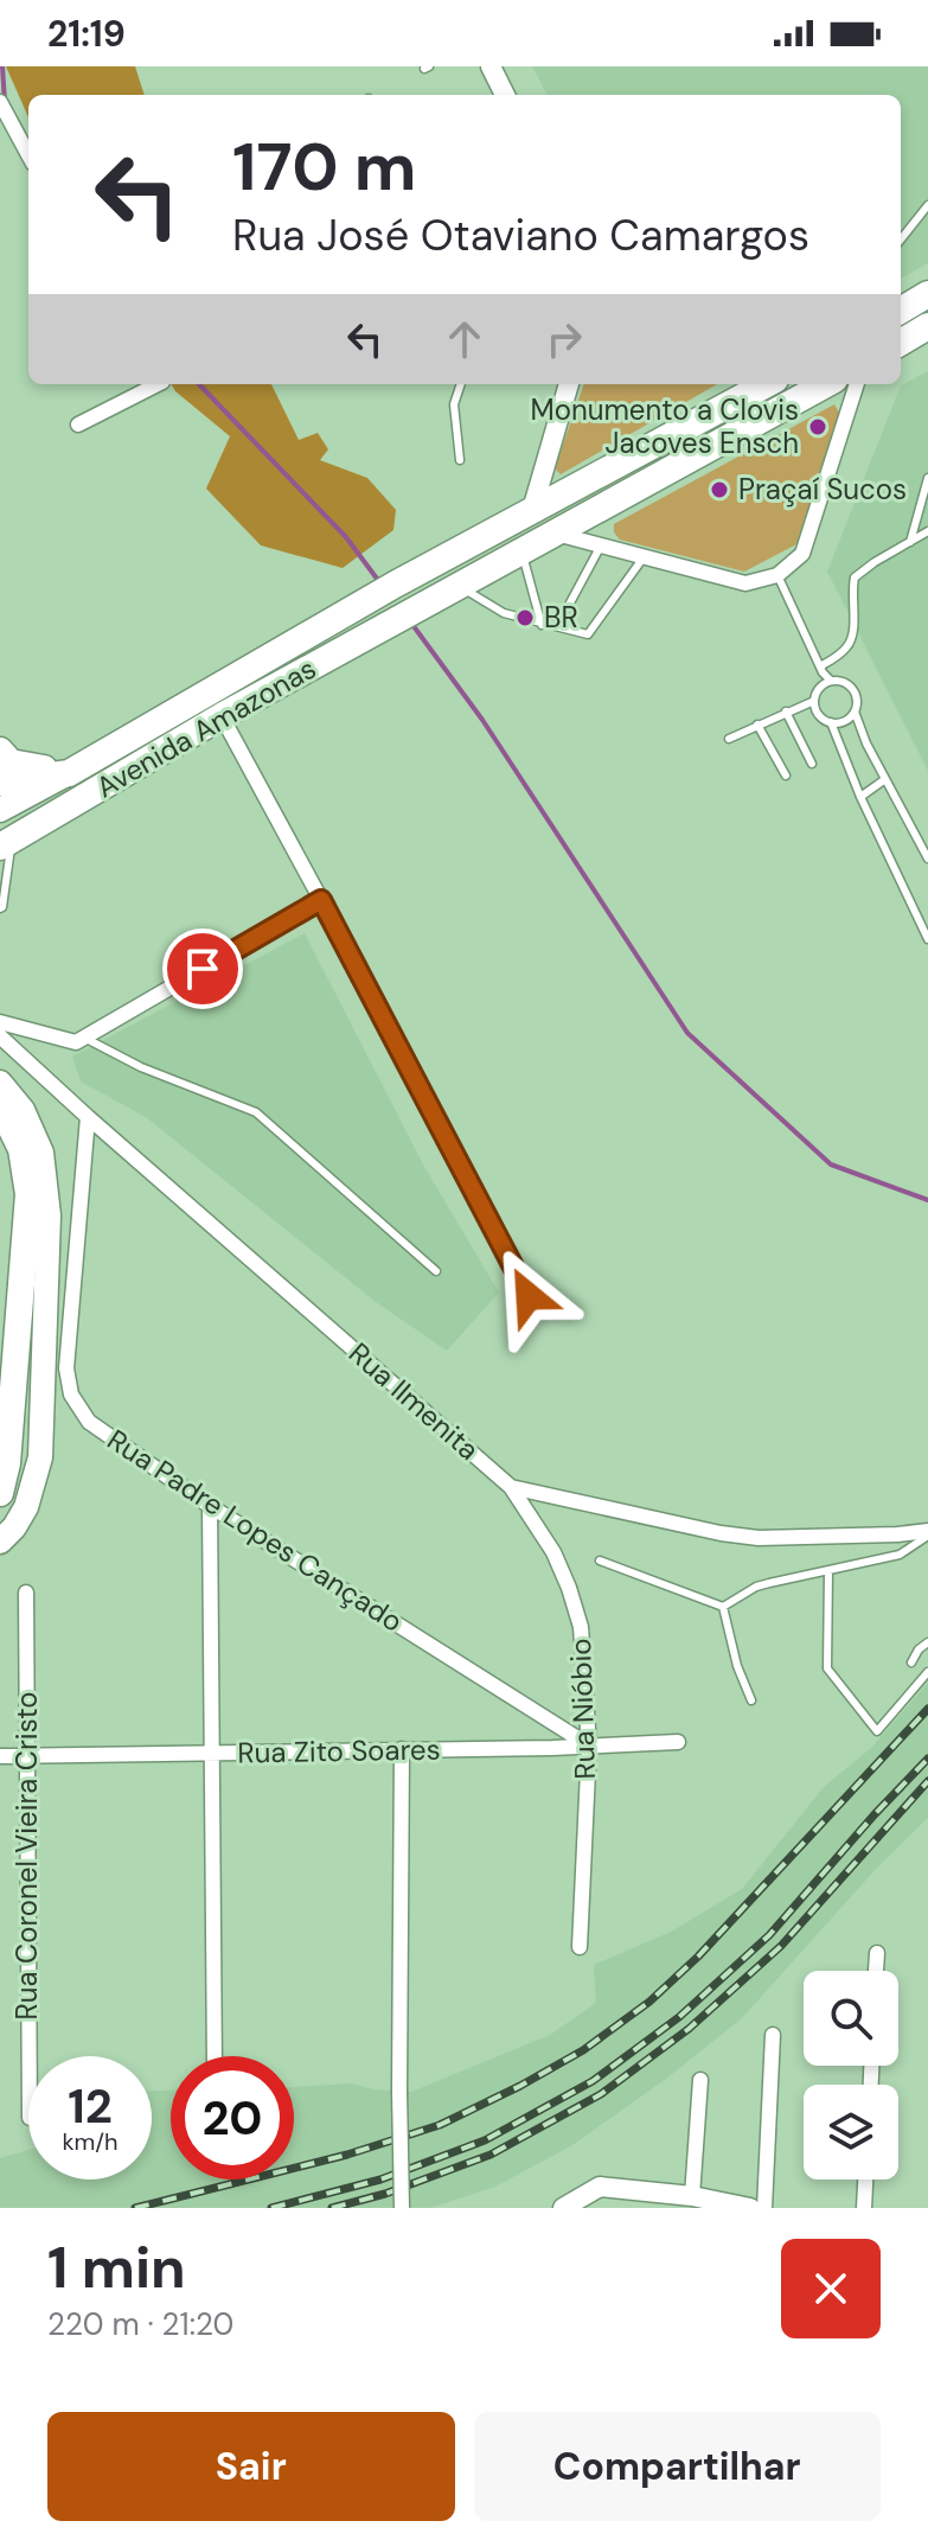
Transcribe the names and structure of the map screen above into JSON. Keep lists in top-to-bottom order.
{
  "streets": {
    "highway": ["Avenida Amazonas"],
    "street": [
      "Rua Ilmenita",
      "Rua Padre Lopes Cançado",
      "Rua Nióbio",
      "Rua Zito Soares",
      "Rua Coronel Vieira Cristo"
    ]
  },
  "crossings": [
    ["Rua Ilmenita", "Rua Padre Lopes Cançado"],
    ["Rua Ilmenita", "Rua Nióbio"],
    ["Rua Padre Lopes Cançado", "Rua Nióbio"],
    ["Rua Padre Lopes Cançado", "Rua Zito Soares"],
    ["Rua Nióbio", "Rua Zito Soares"],
    ["Rua Zito Soares", "Rua Coronel Vieira Cristo"]
  ],
  "places": ["Monumento a Clovis Jacoves Ensch", "Praçaí Sucos", "BR"],
  "page": {
    "status": "21:19",
    "turn": ["170 m", "Rua José Otaviano Camargos"],
    "speed": "12 km/h",
    "limit": "20",
    "heading": ["1 min", "220 m · 21:20"],
    "buttons": ["Sair", "Compartilhar"]
  }
}
